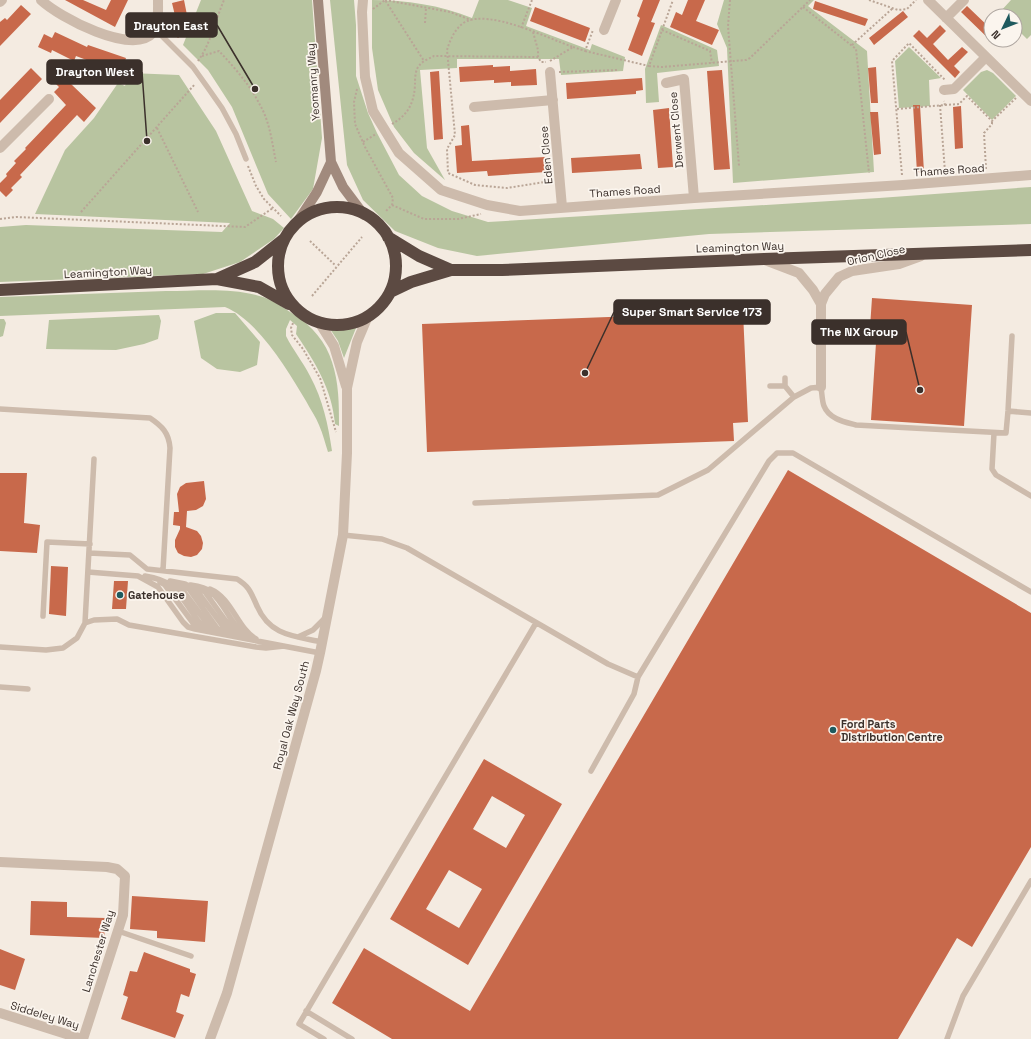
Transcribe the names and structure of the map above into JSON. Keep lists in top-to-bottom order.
{
  "streets": {
    "highway": ["Leamington Way"],
    "street": [
      "Yeomanry Way",
      "Derwent Close",
      "Eden Close",
      "Thames Road",
      "Orion Close",
      "Royal Oak Way South",
      "Lanchester Way",
      "Siddeley Way"
    ]
  },
  "crossings": [
    ["Yeomanry Way", "Leamington Way"],
    ["Yeomanry Way", "Royal Oak Way South"],
    ["Derwent Close", "Thames Road"],
    ["Eden Close", "Thames Road"],
    ["Leamington Way", "Orion Close"],
    ["Leamington Way", "Royal Oak Way South"],
    ["Lanchester Way", "Siddeley Way"]
  ],
  "places": [
    "Drayton East",
    "Drayton West",
    "Super Smart Service 173",
    "The NX Group",
    "Gatehouse",
    "Ford Parts Distribution Centre"
  ],
  "north": "bottom left"
}
